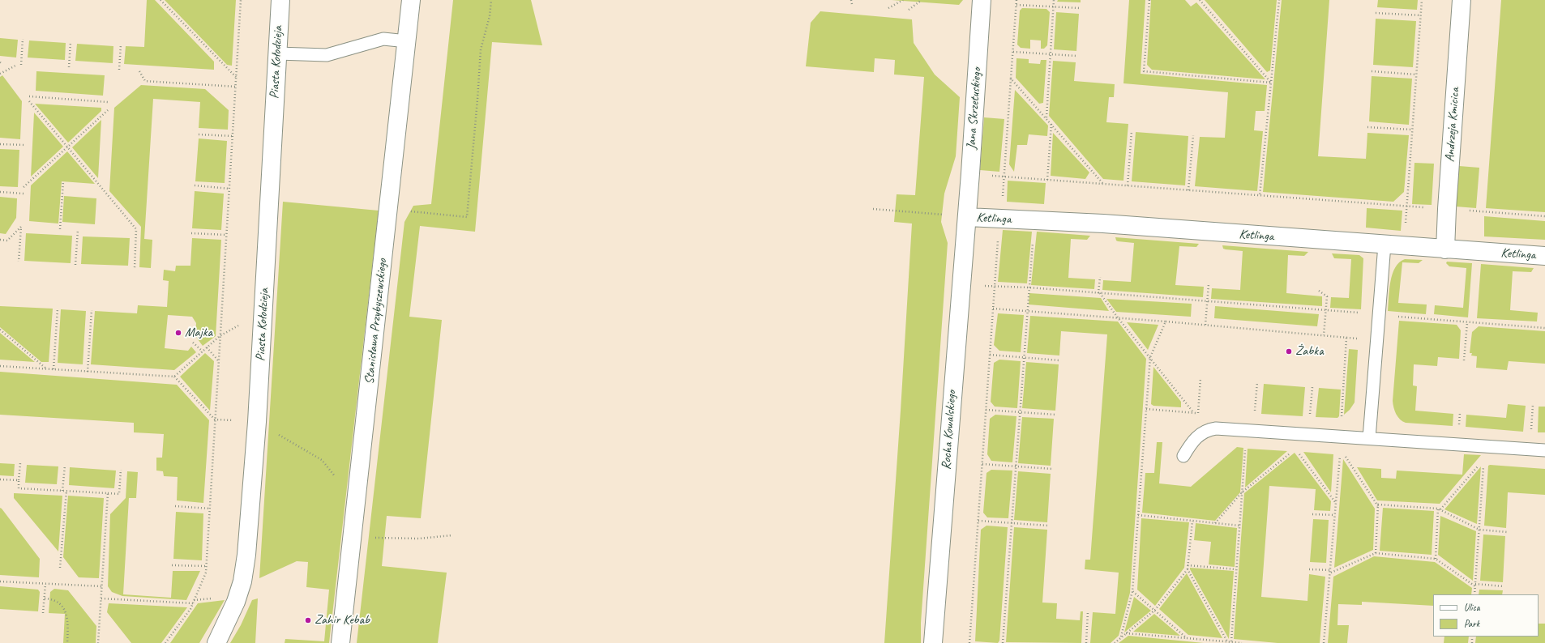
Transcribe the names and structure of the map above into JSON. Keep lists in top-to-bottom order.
{
  "streets": {
    "street": [
      "Piasta Kołodzieja",
      "Jana Skrzetuskiego",
      "Andrzeja Kmicica",
      "Ketlinga",
      "Stanisława Przybyszewskiego",
      "Rocha Kowalskiego"
    ]
  },
  "crossings": [
    ["Jana Skrzetuskiego", "Ketlinga"],
    ["Jana Skrzetuskiego", "Rocha Kowalskiego"],
    ["Andrzeja Kmicica", "Ketlinga"],
    ["Ketlinga", "Rocha Kowalskiego"]
  ],
  "places": ["Majka", "Żabka", "Zahir Kebab"],
  "legend": ["Ulica", "Park"]
}
